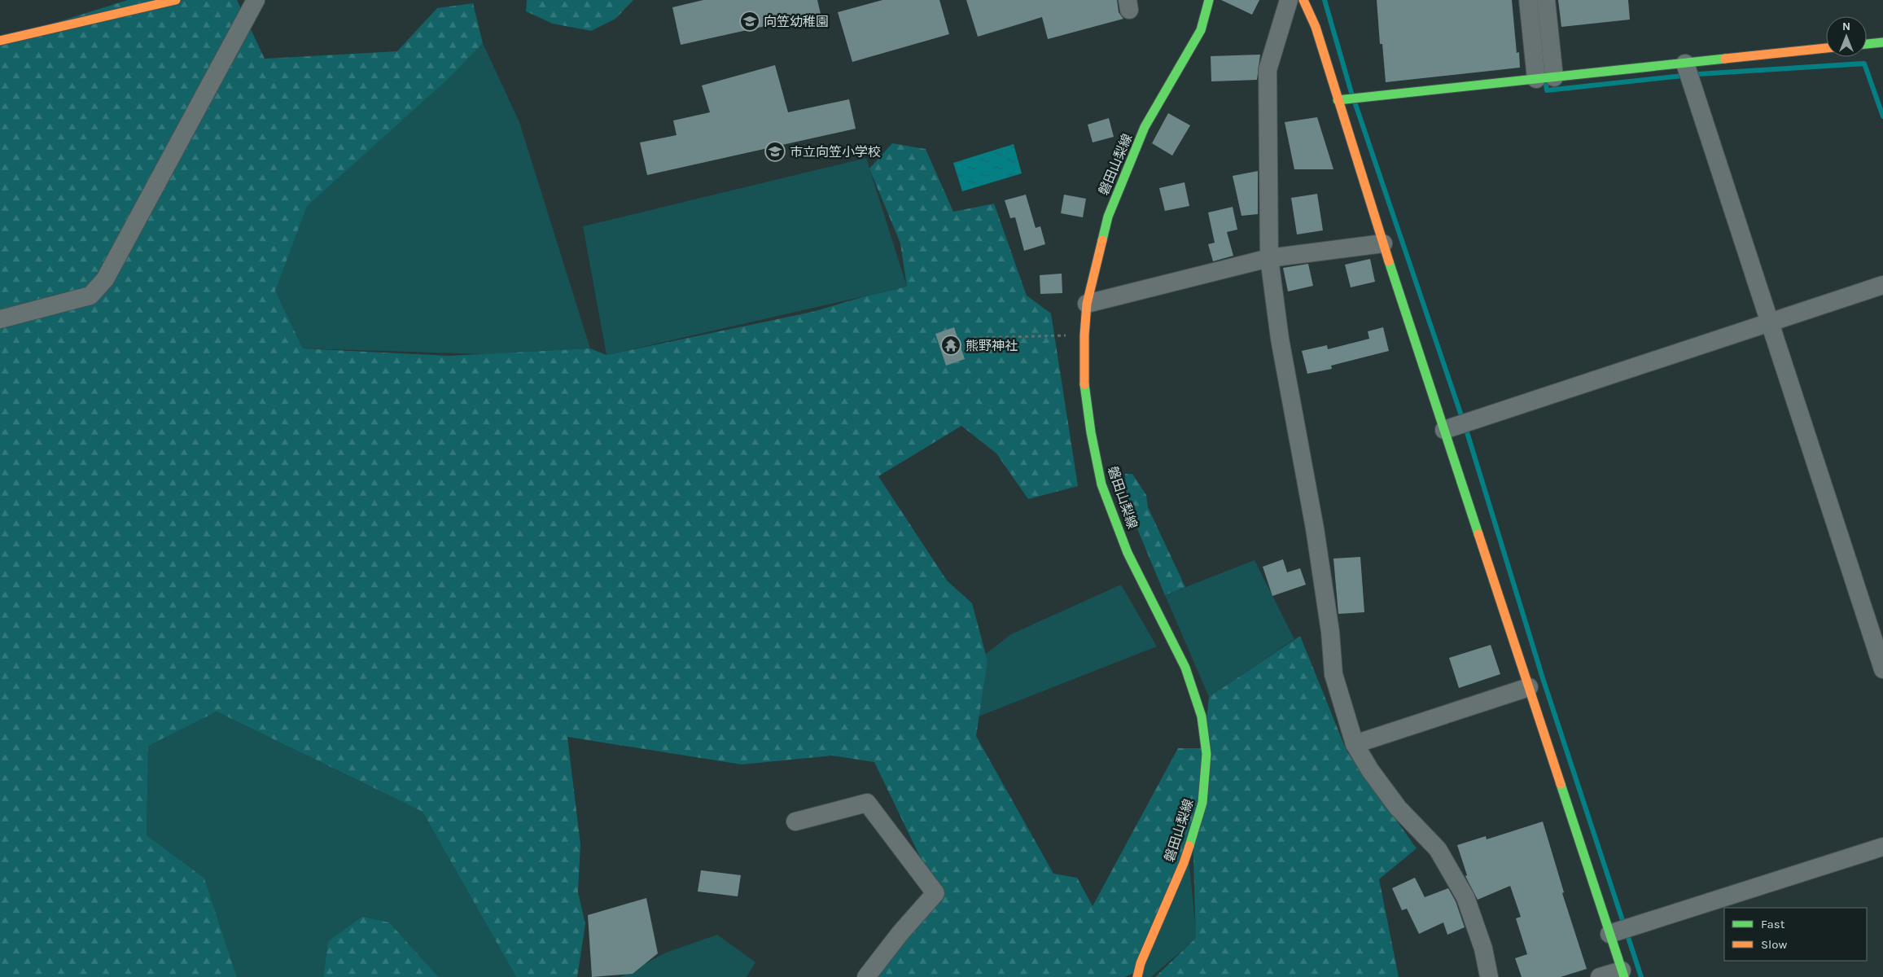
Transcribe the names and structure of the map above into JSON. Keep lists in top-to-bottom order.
{
  "streets": {
    "street": ["磐田山梨線"]
  },
  "places": {
    "school or university": ["向笠幼稚園", "市立向笠小学校"],
    "temple": ["熊野神社"]
  },
  "legend": ["Fast", "Slow"],
  "north": "top"
}
